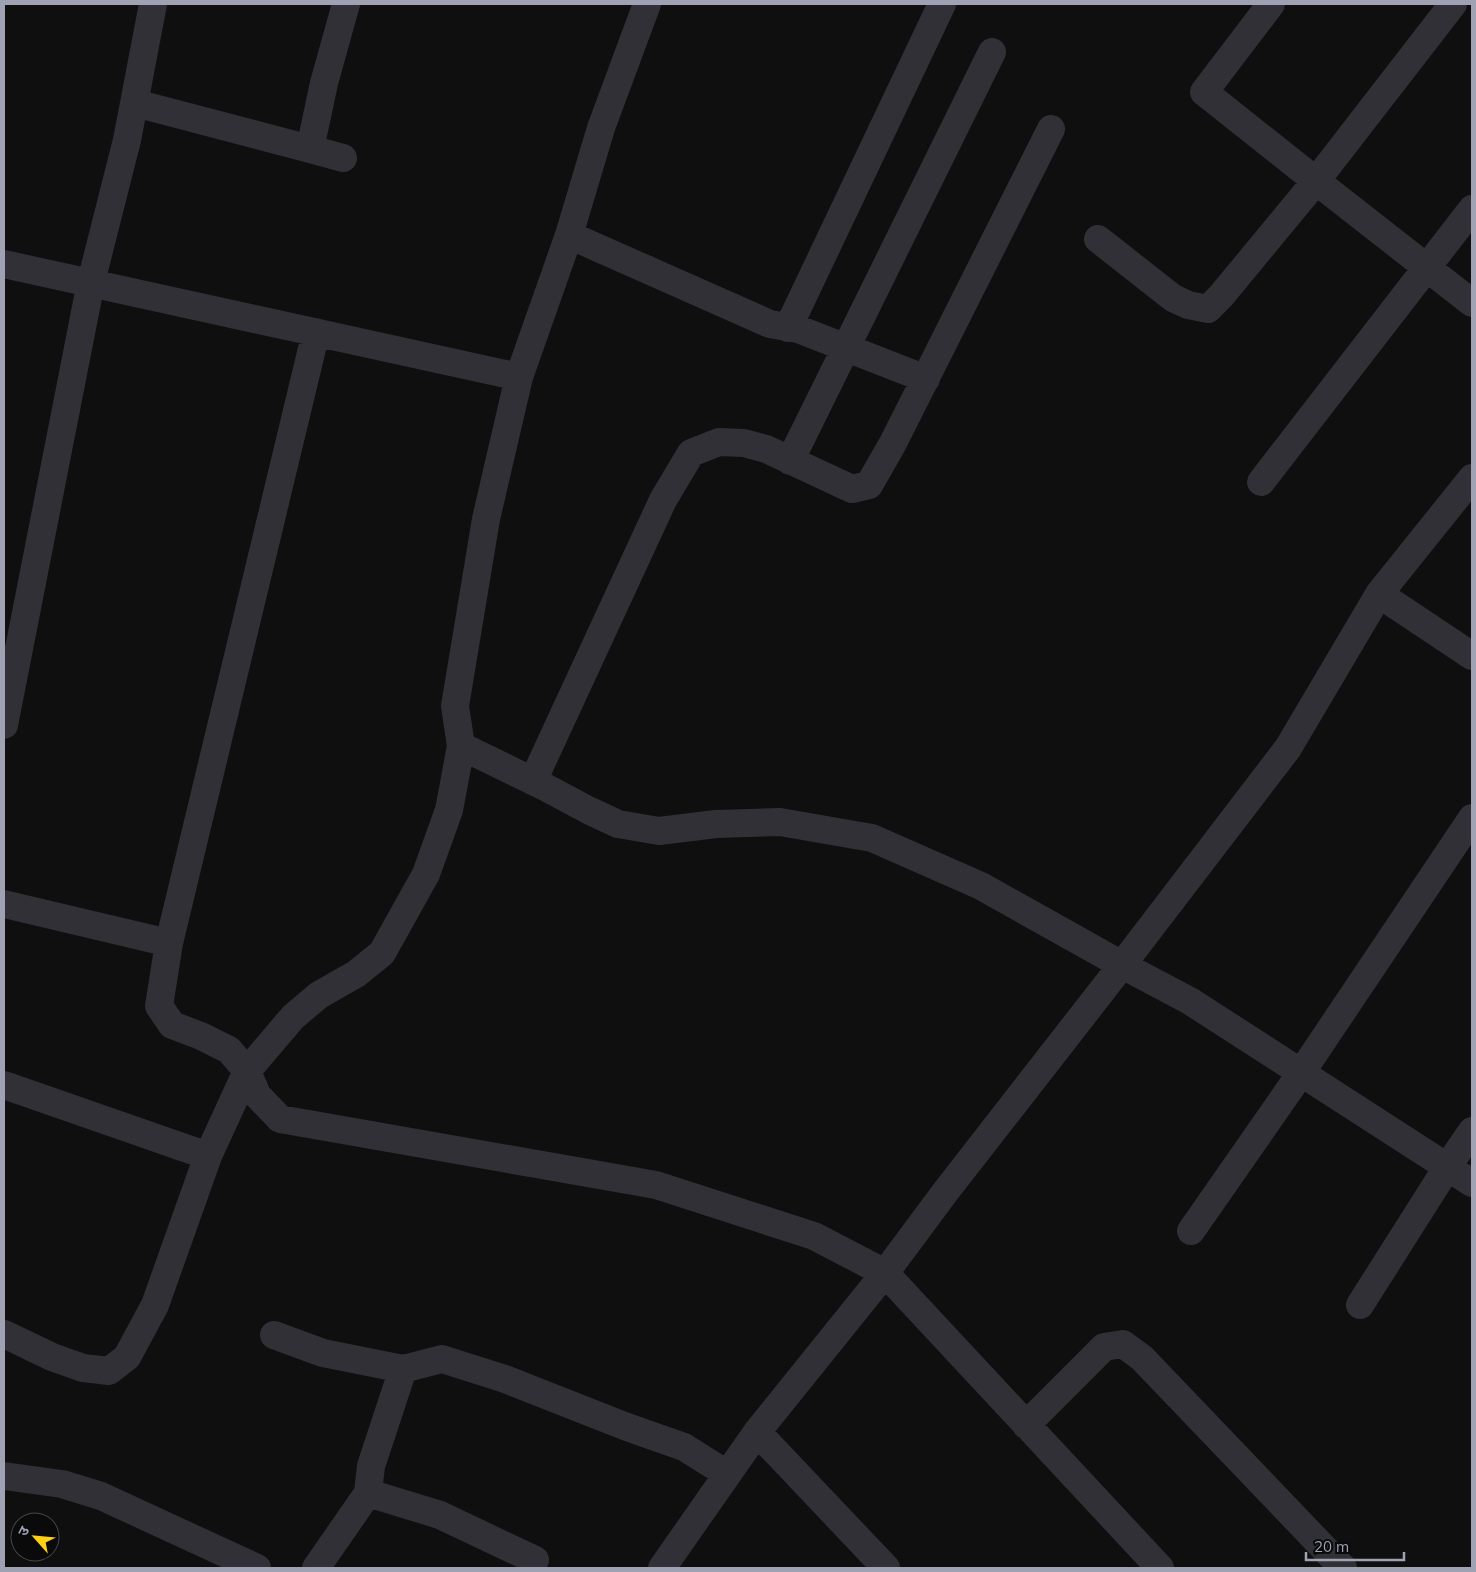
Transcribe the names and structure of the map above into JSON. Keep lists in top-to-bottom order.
{
  "scale_bar": "20 m",
  "north": "top left"
}
